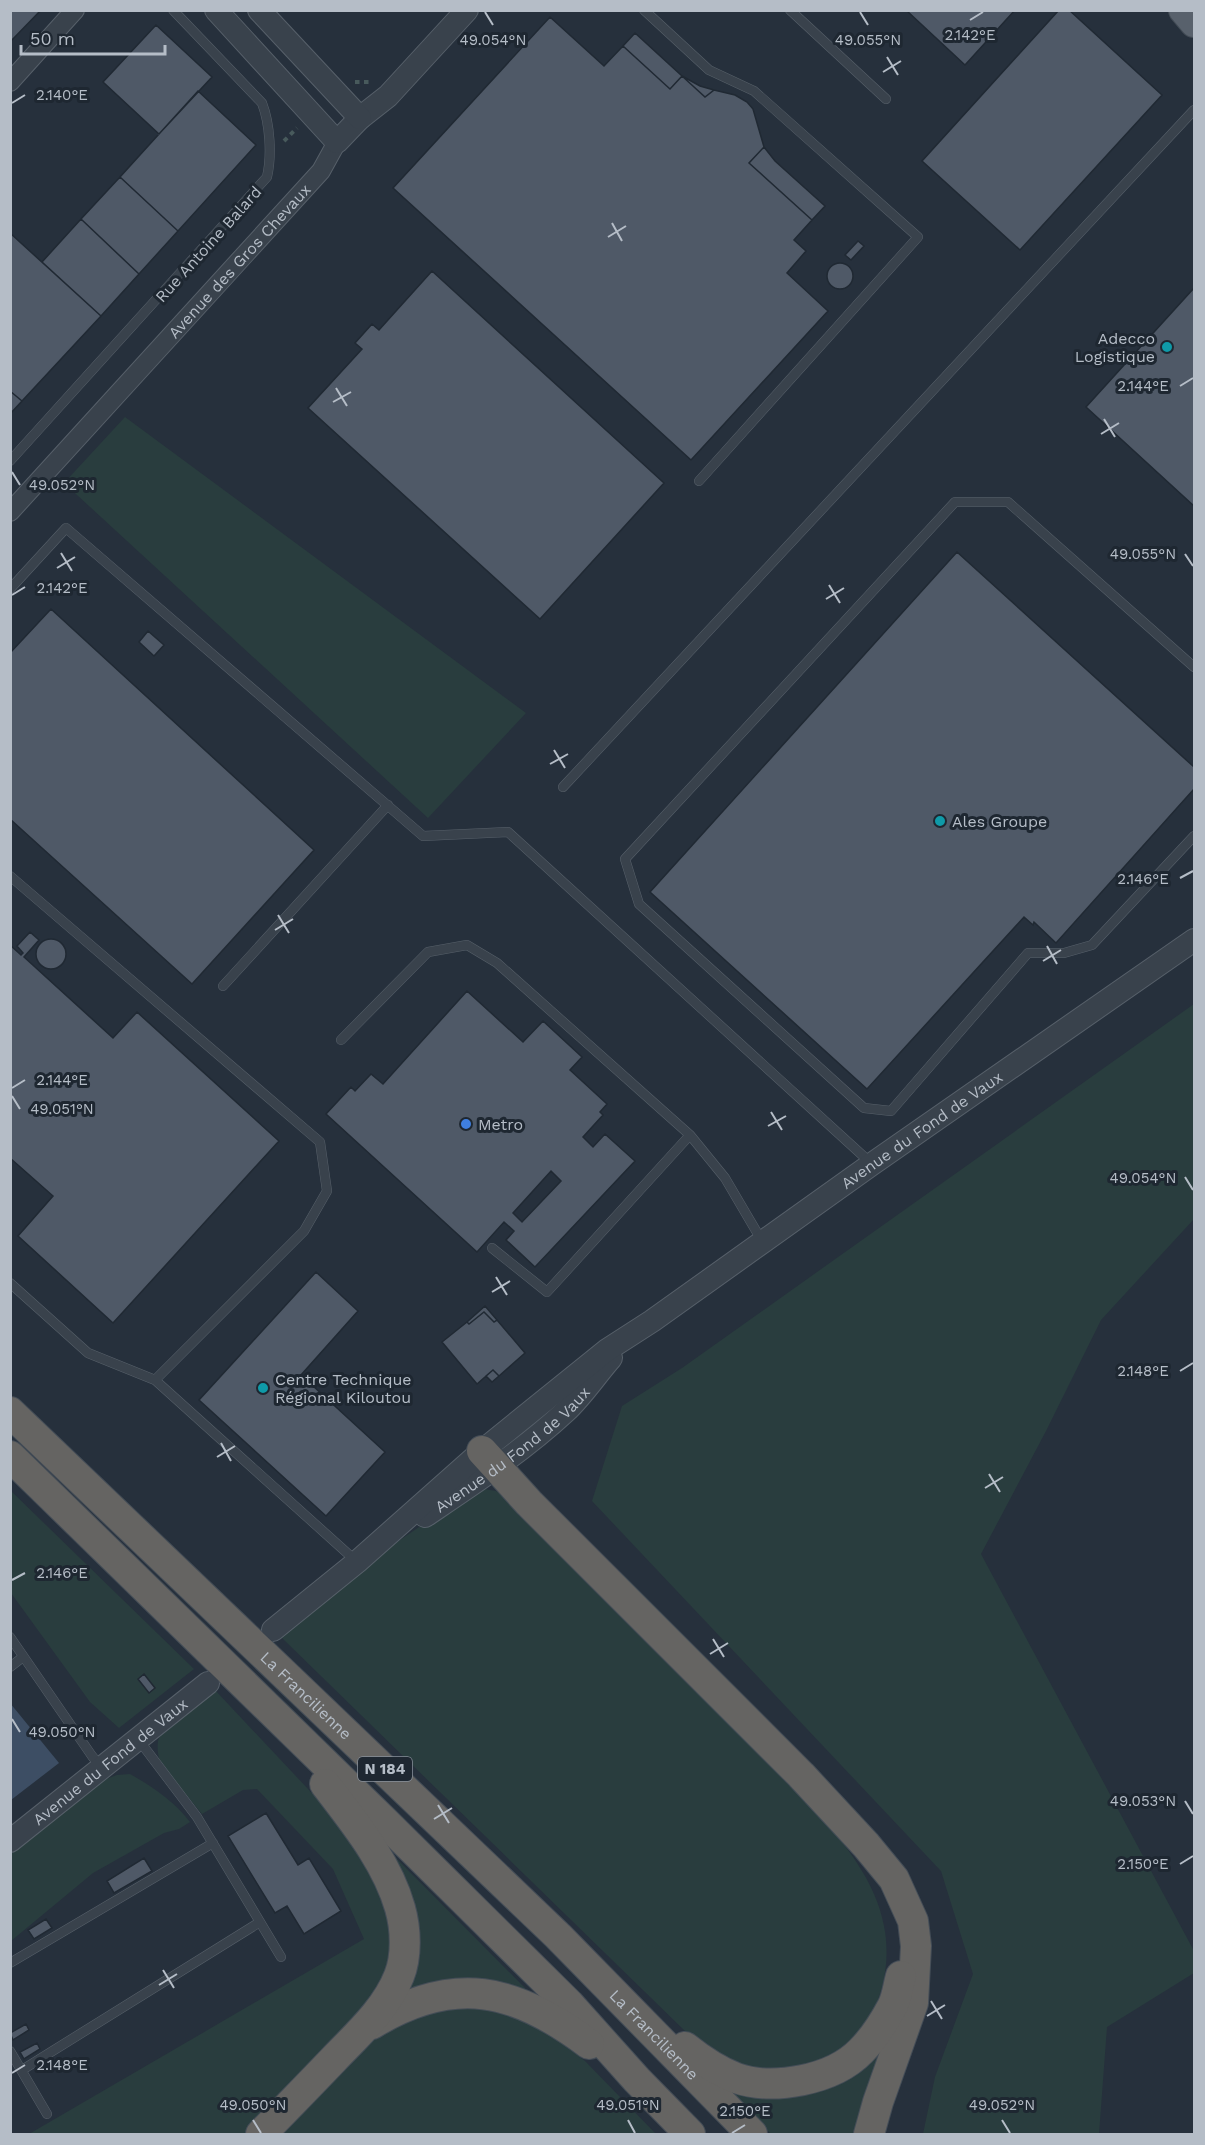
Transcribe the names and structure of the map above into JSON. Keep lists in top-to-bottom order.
{
  "streets": {
    "highway": ["La Francilienne", "N 184"],
    "street": ["Avenue des Gros Chevaux", "Avenue du Fond de Vaux"],
    "lane": ["Rue Antoine Balard"]
  },
  "places": [
    "Adecco Logistique",
    "Ales Groupe",
    "Metro",
    "Centre Technique Régional Kiloutou"
  ],
  "scale_bar": "50 m",
  "coordinates": [
    "2.142°E",
    "49.054°N",
    "49.055°N",
    "2.140°E",
    "2.144°E",
    "49.052°N",
    "2.146°E",
    "49.051°N",
    "2.148°E",
    "49.050°N",
    "49.053°N",
    "2.150°E"
  ]
}
